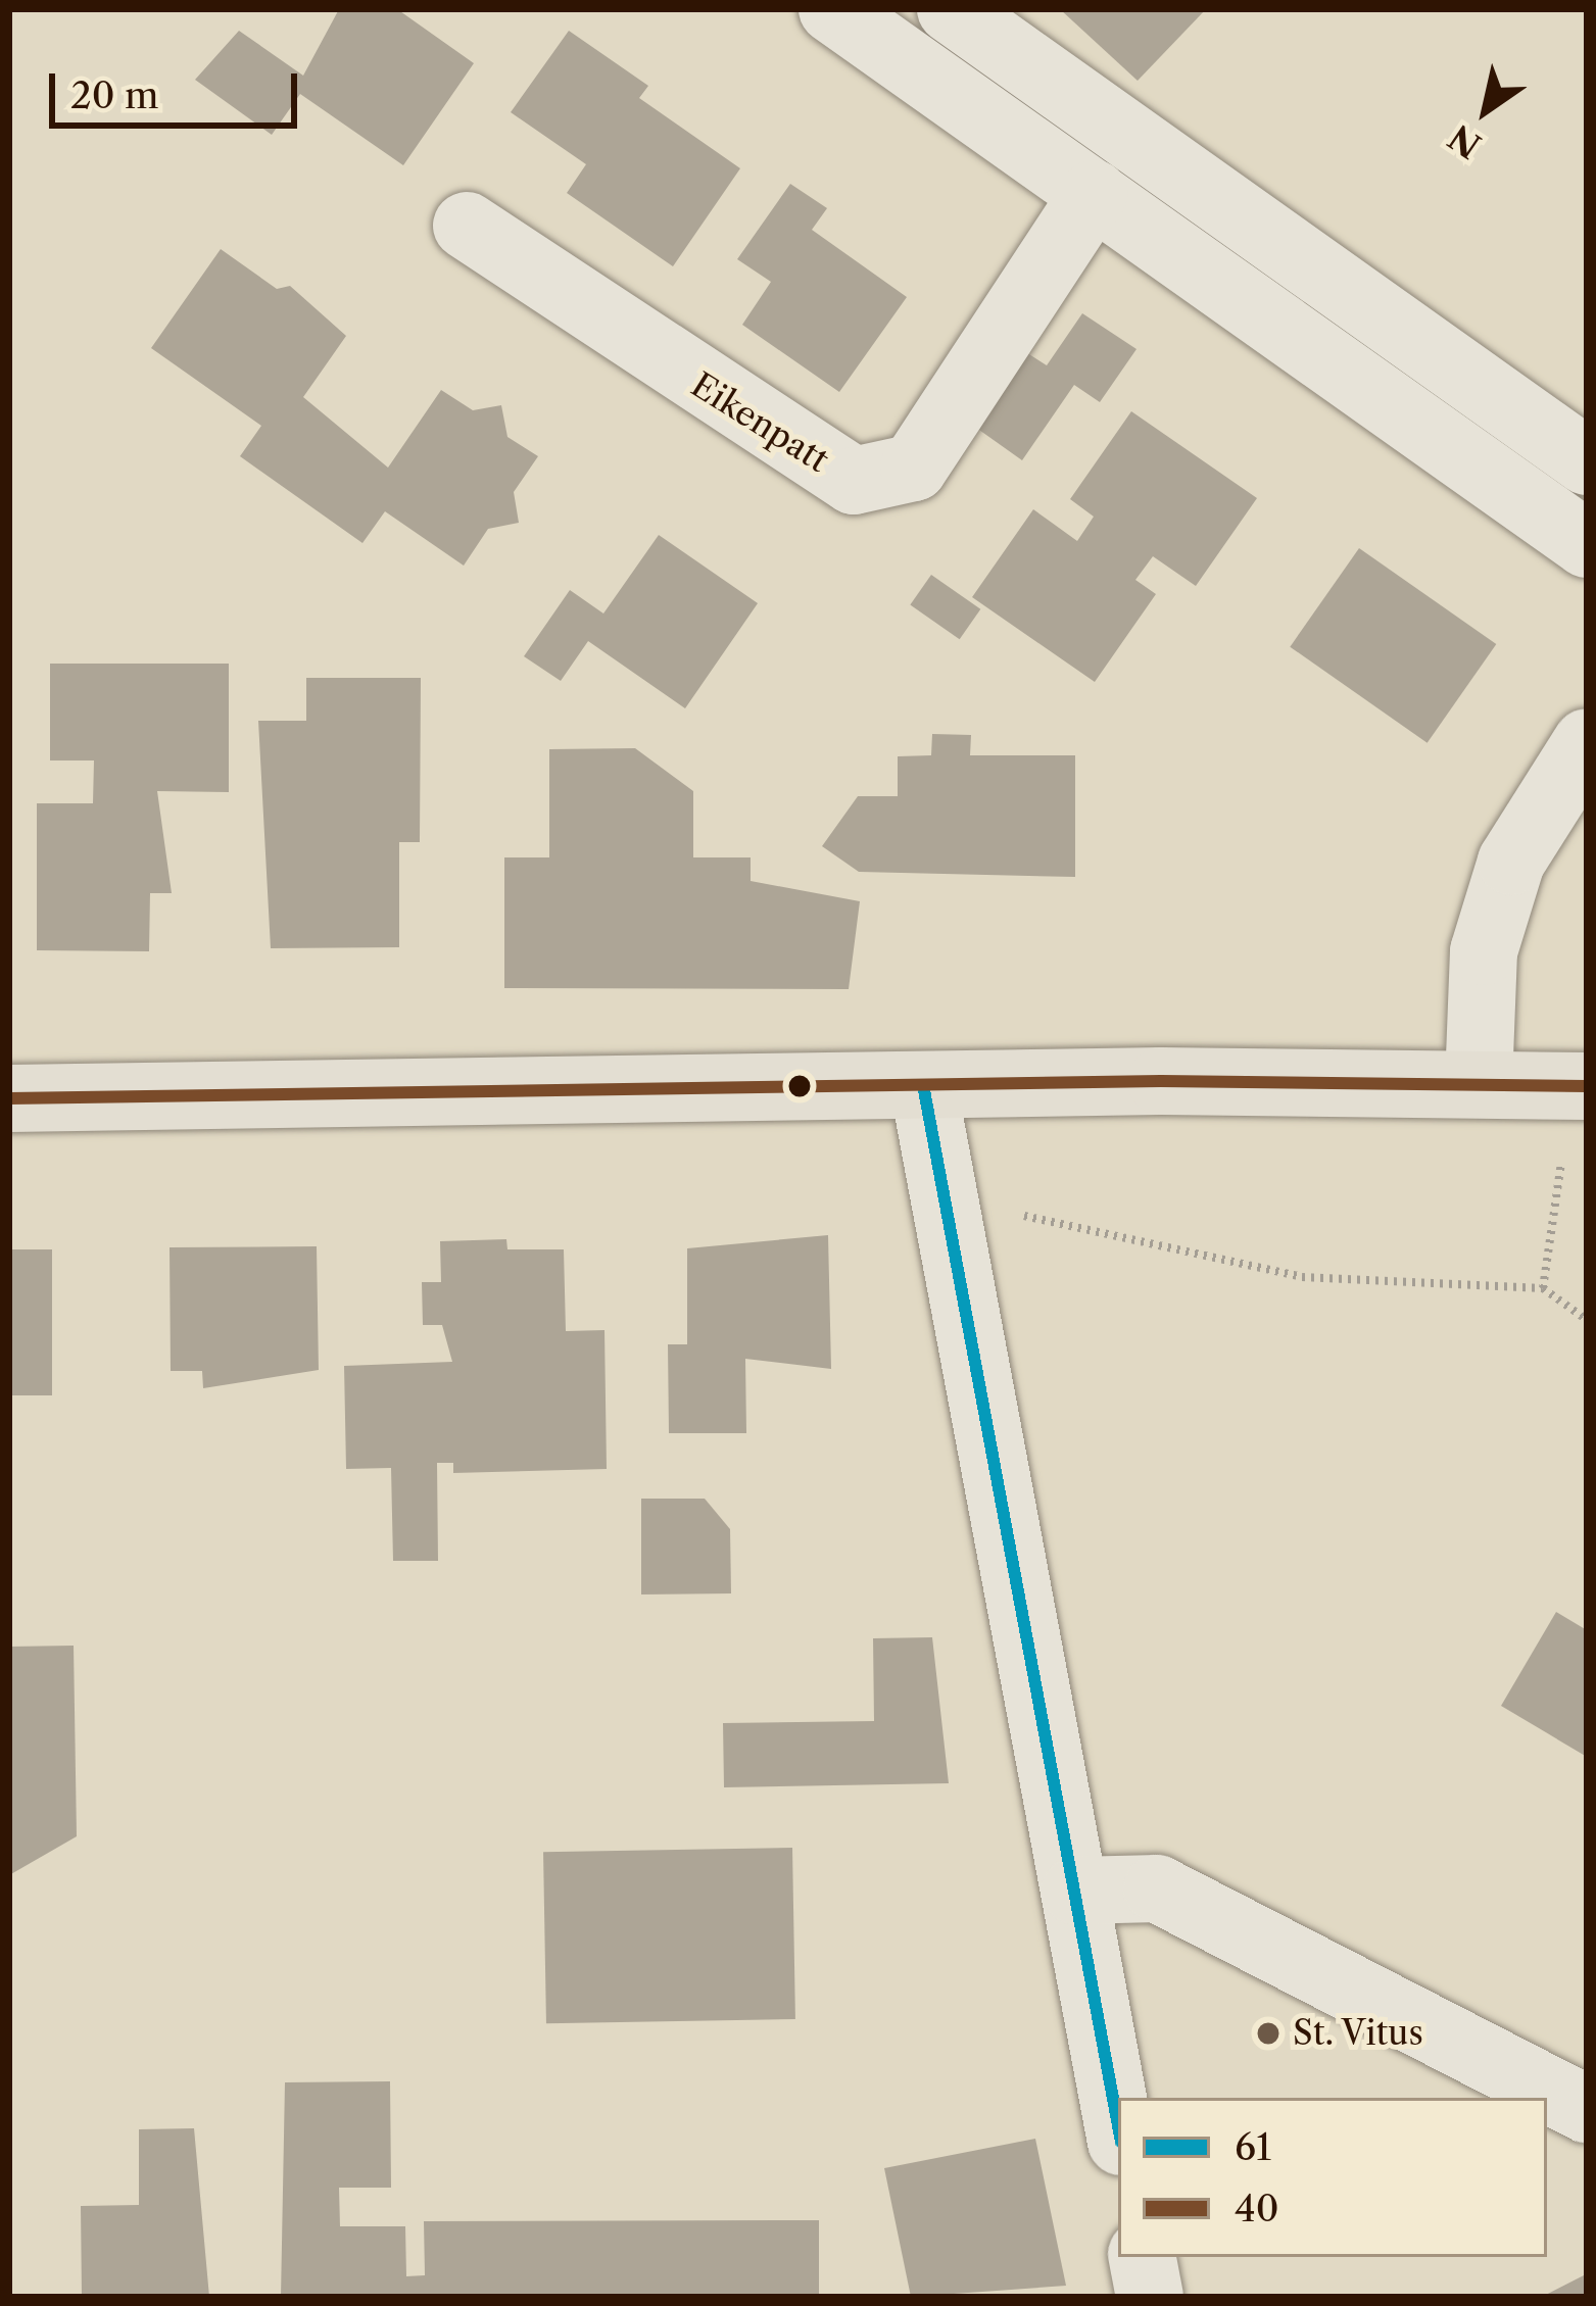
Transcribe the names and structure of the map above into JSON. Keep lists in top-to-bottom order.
{
  "streets": {
    "street": ["Eikenpatt"]
  },
  "places": ["St. Vitus"],
  "lines": ["transit line 40", "transit line 61"],
  "legend": ["61", "40"],
  "scale_bar": "20 m",
  "north": "bottom left"
}
